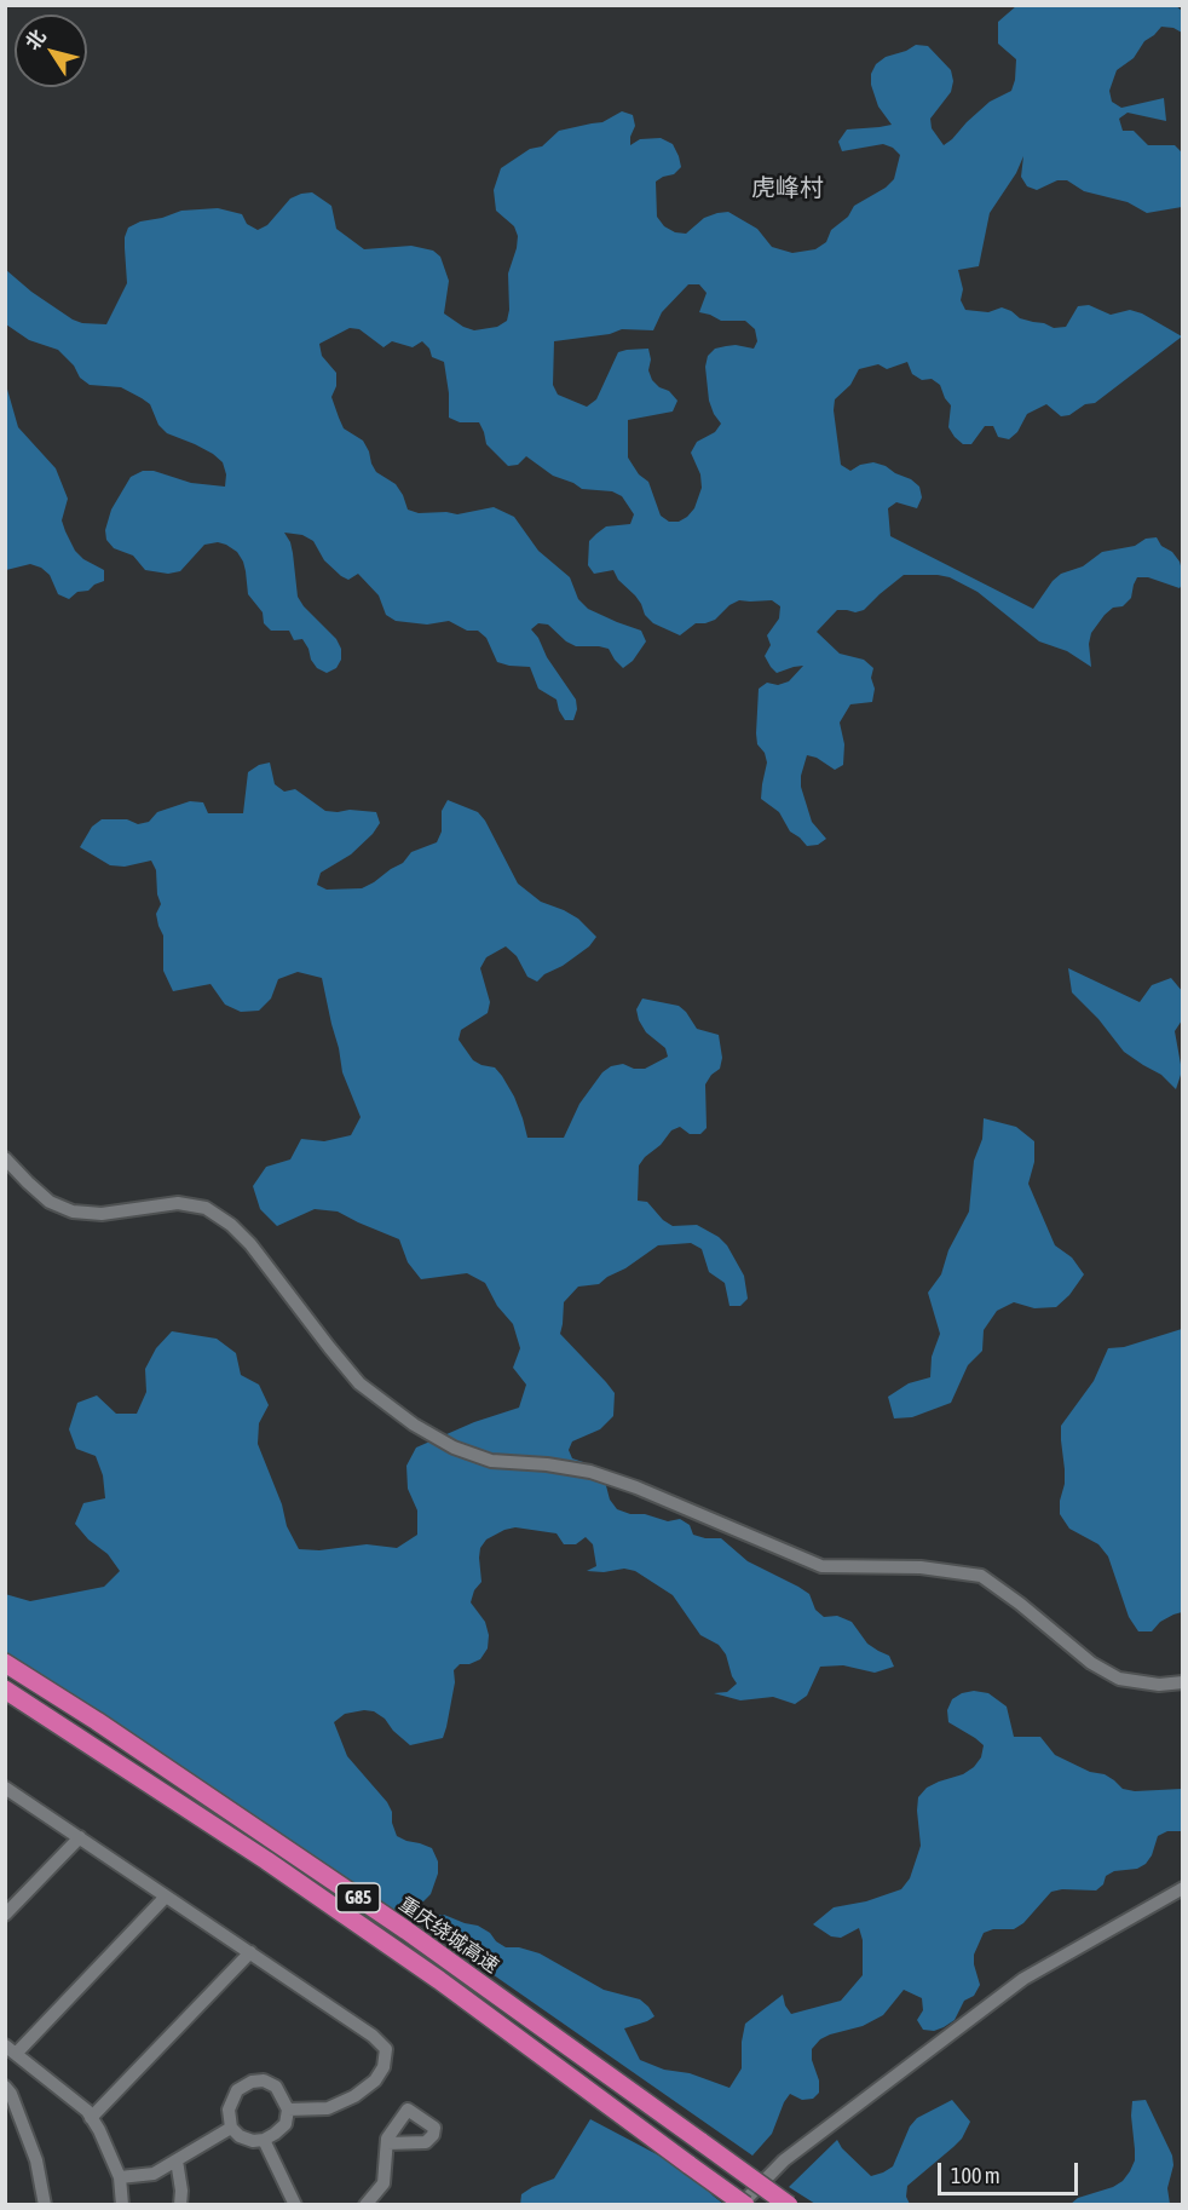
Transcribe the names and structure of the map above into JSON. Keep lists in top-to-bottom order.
{
  "streets": {
    "highway": ["G85", "重庆绕城高速"]
  },
  "districts": ["虎峰村"],
  "scale_bar": "100 m",
  "north": "top left"
}
